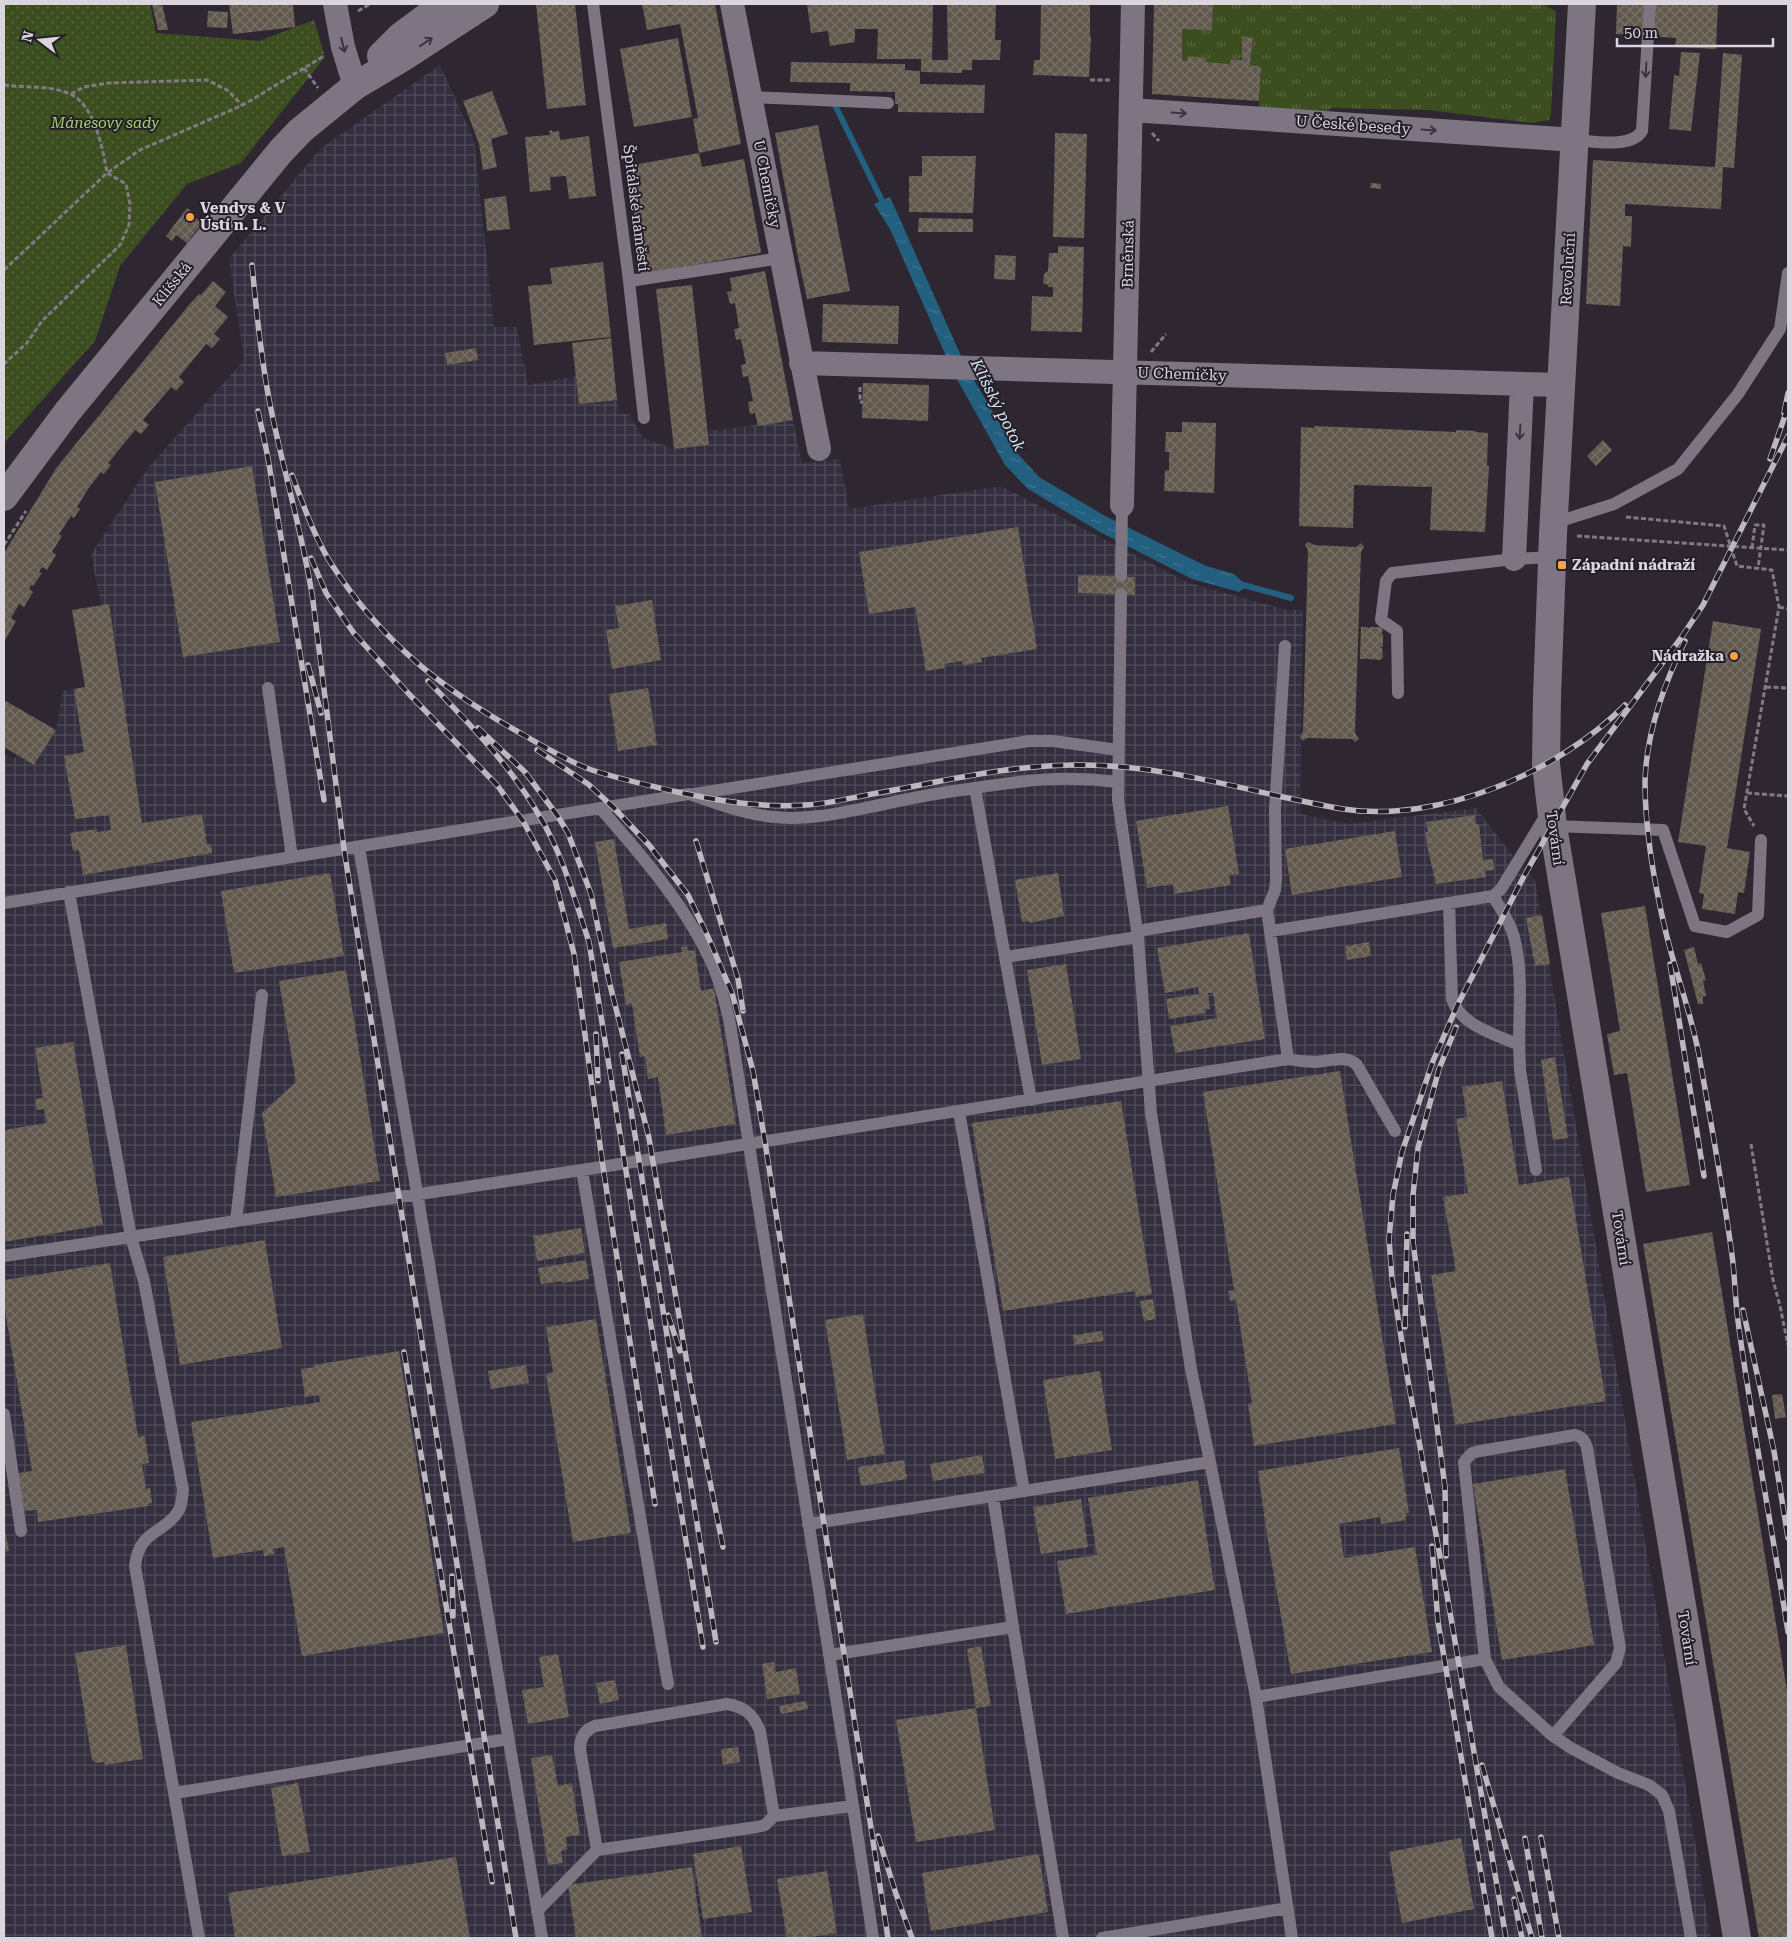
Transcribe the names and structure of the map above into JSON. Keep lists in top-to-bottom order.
{
  "streets": {
    "street": [
      "U České besedy",
      "U Chemičky",
      "Brněnská",
      "Revoluční",
      "Klíšská",
      "Tovární"
    ],
    "lane": ["Špitálské náměstí"]
  },
  "crossings": [
    ["U České besedy", "Brněnská"],
    ["U České besedy", "Revoluční"],
    ["U Chemičky", "Brněnská"],
    ["U Chemičky", "Revoluční"],
    ["Revoluční", "Tovární"]
  ],
  "one_way": ["U České besedy"],
  "water": ["Klíšský potok"],
  "parks": ["Mánesovy sady"],
  "places": {
    "other": ["Vendys & V Ústí n. L.", "Nádražka"],
    "transit": ["Západní nádraží"]
  },
  "scale_bar": "50 m",
  "north": "left"
}
